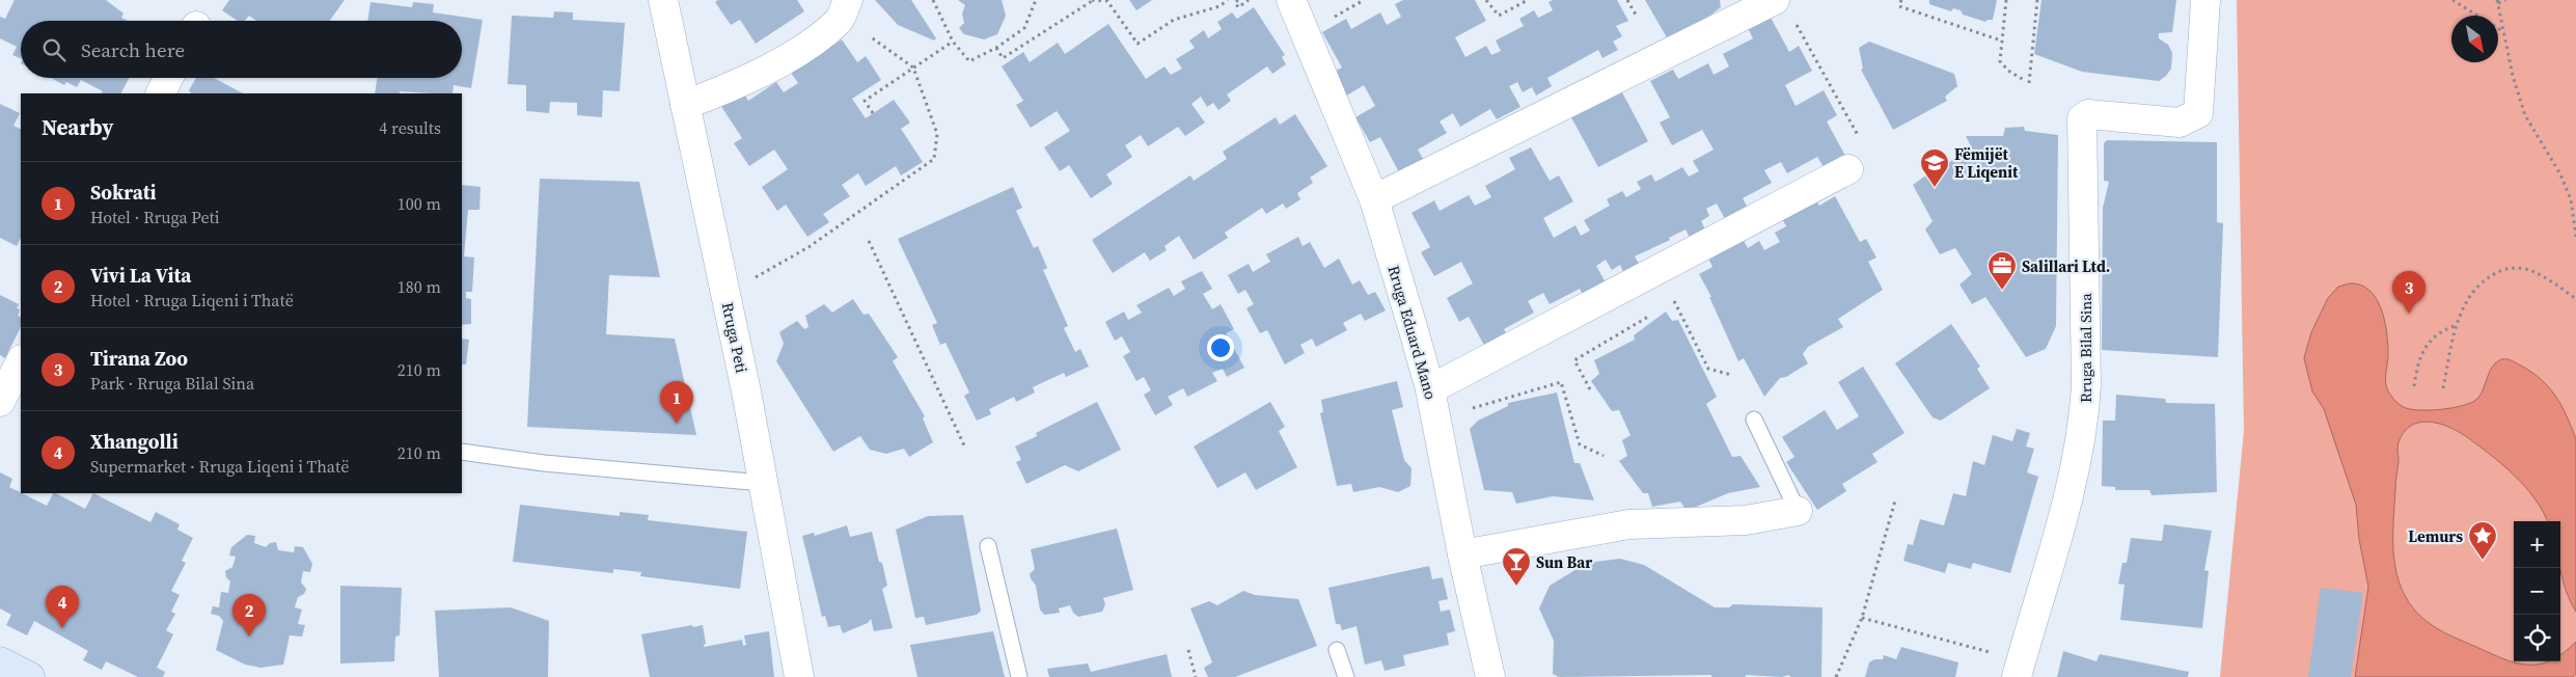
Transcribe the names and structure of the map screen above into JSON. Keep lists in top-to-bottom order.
{
  "streets": {
    "street": ["Rruga Eduard Mano", "Rruga Peti", "Rruga Bilal Sina"]
  },
  "places": {
    "school or university": ["Fëmijët E Liqenit"],
    "office": ["Salillari Ltd."],
    "place": ["Lemurs"],
    "bar": ["Sun Bar"]
  },
  "north": "bottom right",
  "page": {
    "search": "Search here",
    "heading": ["Nearby", "4 results"],
    "list": [
      {
        "mark": "1",
        "name": "Sokrati",
        "note": "Hotel · Rruga Peti",
        "value": "100 m"
      },
      {
        "mark": "2",
        "name": "Vivi La Vita",
        "note": "Hotel · Rruga Liqeni i Thatë",
        "value": "180 m"
      },
      {
        "mark": "3",
        "name": "Tirana Zoo",
        "note": "Park · Rruga Bilal Sina",
        "value": "210 m"
      },
      {
        "mark": "4",
        "name": "Xhangolli",
        "note": "Supermarket · Rruga Liqeni i Thatë",
        "value": "210 m"
      }
    ],
    "pins": [
      "3",
      "1",
      "4",
      "2"
    ],
    "map_buttons": ["+", "−"]
  }
}
